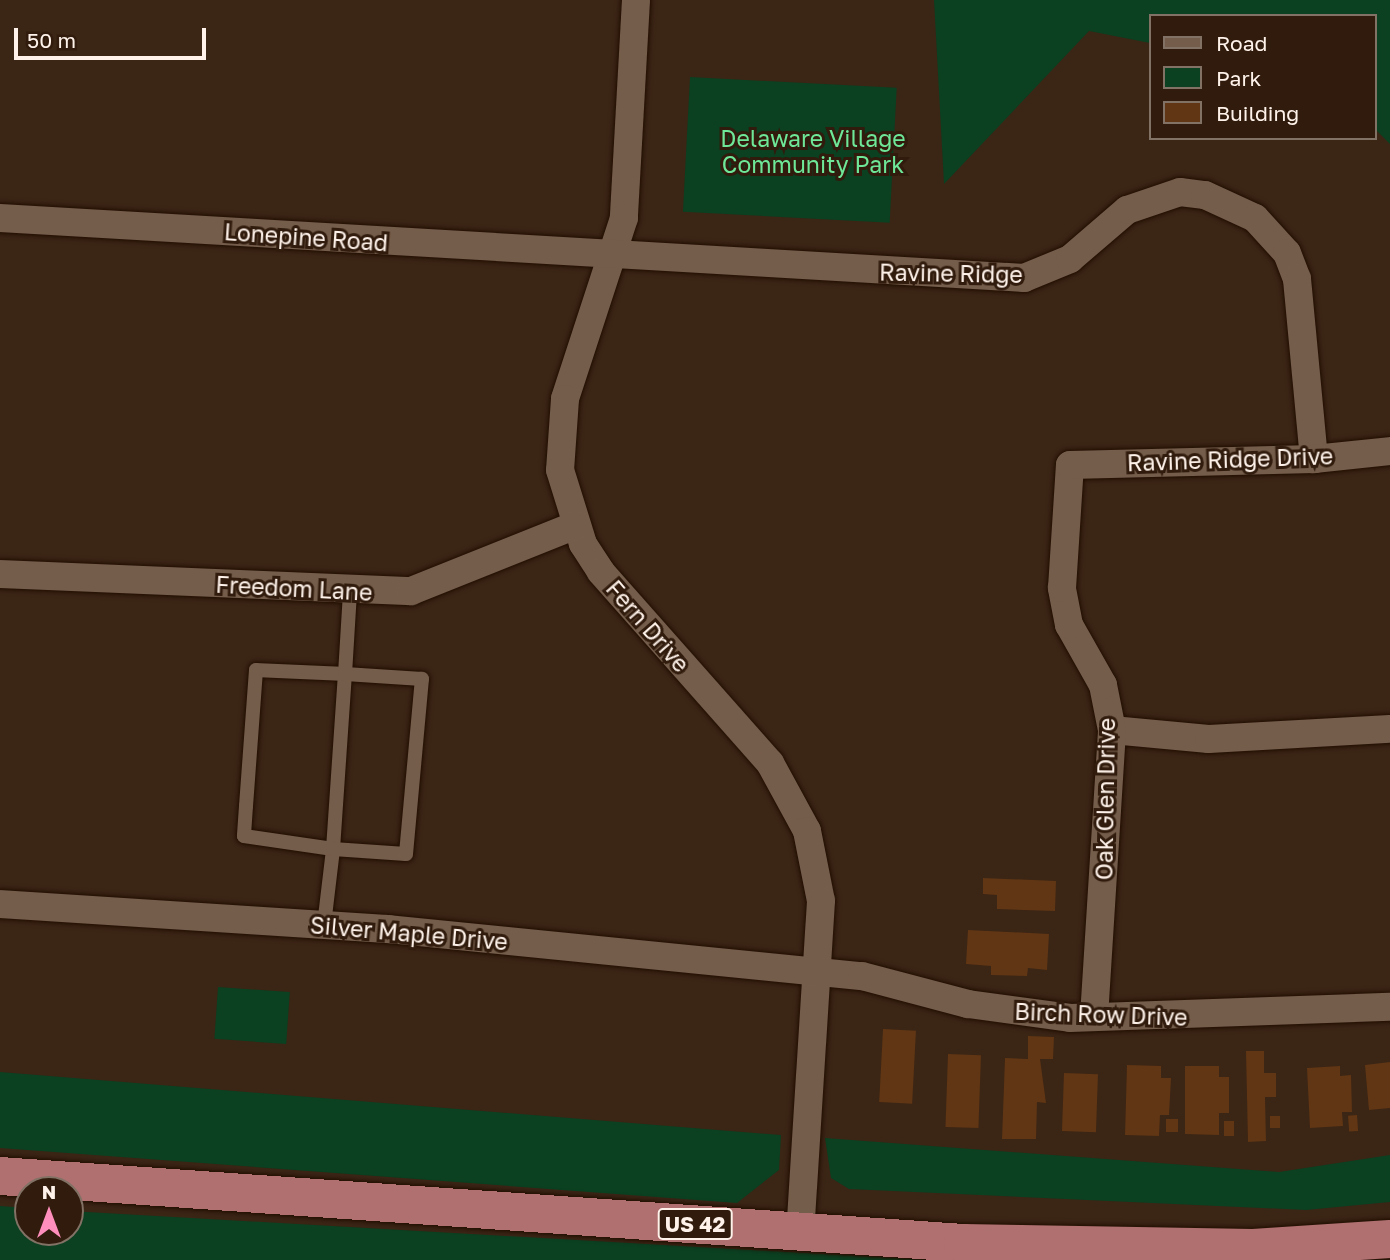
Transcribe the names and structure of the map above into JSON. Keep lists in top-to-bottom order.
{
  "streets": {
    "highway": ["US 42"],
    "street": [
      "Lonepine Road",
      "Ravine Ridge",
      "Ravine Ridge Drive",
      "Freedom Lane",
      "Fern Drive",
      "Oak Glen Drive",
      "Silver Maple Drive",
      "Birch Row Drive"
    ]
  },
  "crossings": [
    ["Lonepine Road", "Ravine Ridge"],
    ["Lonepine Road", "Fern Drive"],
    ["Ravine Ridge", "Ravine Ridge Drive"],
    ["Ravine Ridge", "Fern Drive"],
    ["Ravine Ridge Drive", "Oak Glen Drive"],
    ["Freedom Lane", "Fern Drive"],
    ["Fern Drive", "Silver Maple Drive"],
    ["Fern Drive", "Birch Row Drive"],
    ["Fern Drive", "US 42"],
    ["Oak Glen Drive", "Birch Row Drive"],
    ["Silver Maple Drive", "Birch Row Drive"]
  ],
  "parks": ["Delaware Village Community Park"],
  "legend": ["Road", "Park", "Building"],
  "scale_bar": "50 m",
  "north": "top"
}
